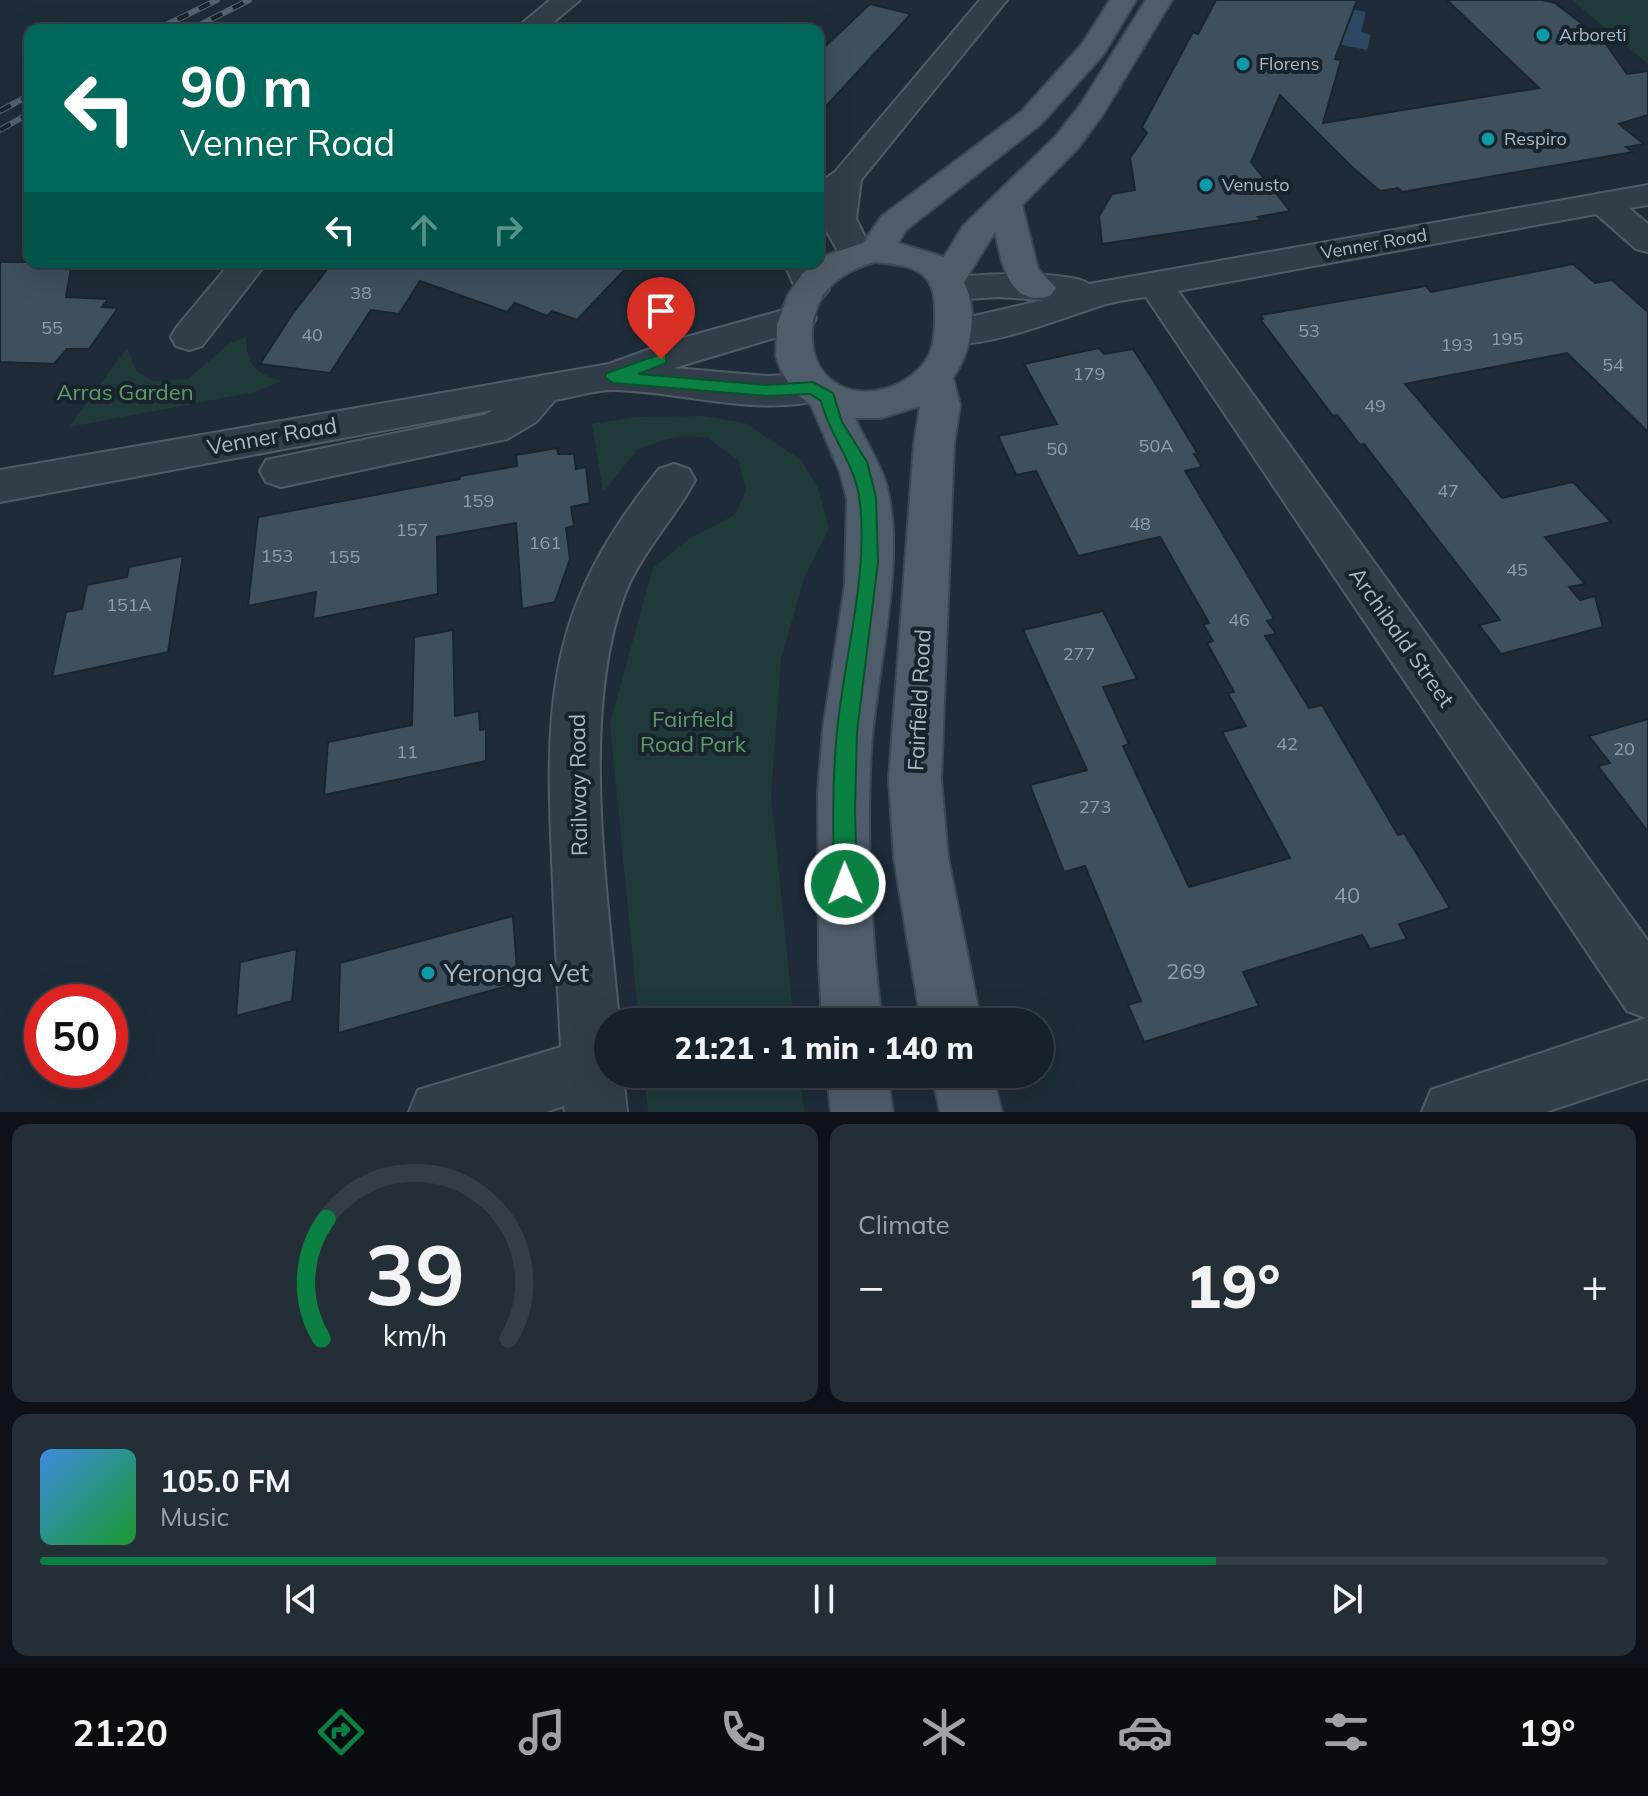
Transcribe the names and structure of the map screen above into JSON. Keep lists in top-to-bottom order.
{
  "streets": {
    "main road": ["Fairfield Road"],
    "street": ["Venner Road", "Archibald Street", "Railway Road"]
  },
  "crossings": [
    ["Venner Road", "Archibald Street"],
    ["Venner Road", "Fairfield Road"]
  ],
  "parks": ["Arras Garden", "Fairfield Road Park"],
  "places": [
    "Arboreti",
    "Florens",
    "Respiro",
    "Venusto",
    "Yeronga Vet"
  ],
  "house_numbers": [
    "38",
    "55",
    "53",
    "40",
    "195",
    "193",
    "54",
    "179",
    "49",
    "50A",
    "50",
    "47",
    "159",
    "48",
    "157",
    "161",
    "153",
    "155",
    "45",
    "151A",
    "46",
    "277",
    "42",
    "20",
    "11",
    "273",
    "40",
    "269"
  ],
  "page": {
    "turn": ["90 m", "Venner Road"],
    "limit": "50",
    "trip": "21:21 · 1 min · 140 m",
    "tile": "Climate",
    "heat": ["−", "19°", "+"],
    "song": ["105.0 FM", "Music"],
    "tabs": ["21:20", "19°"],
    "gauge": ["39", "km/h"]
  }
}
